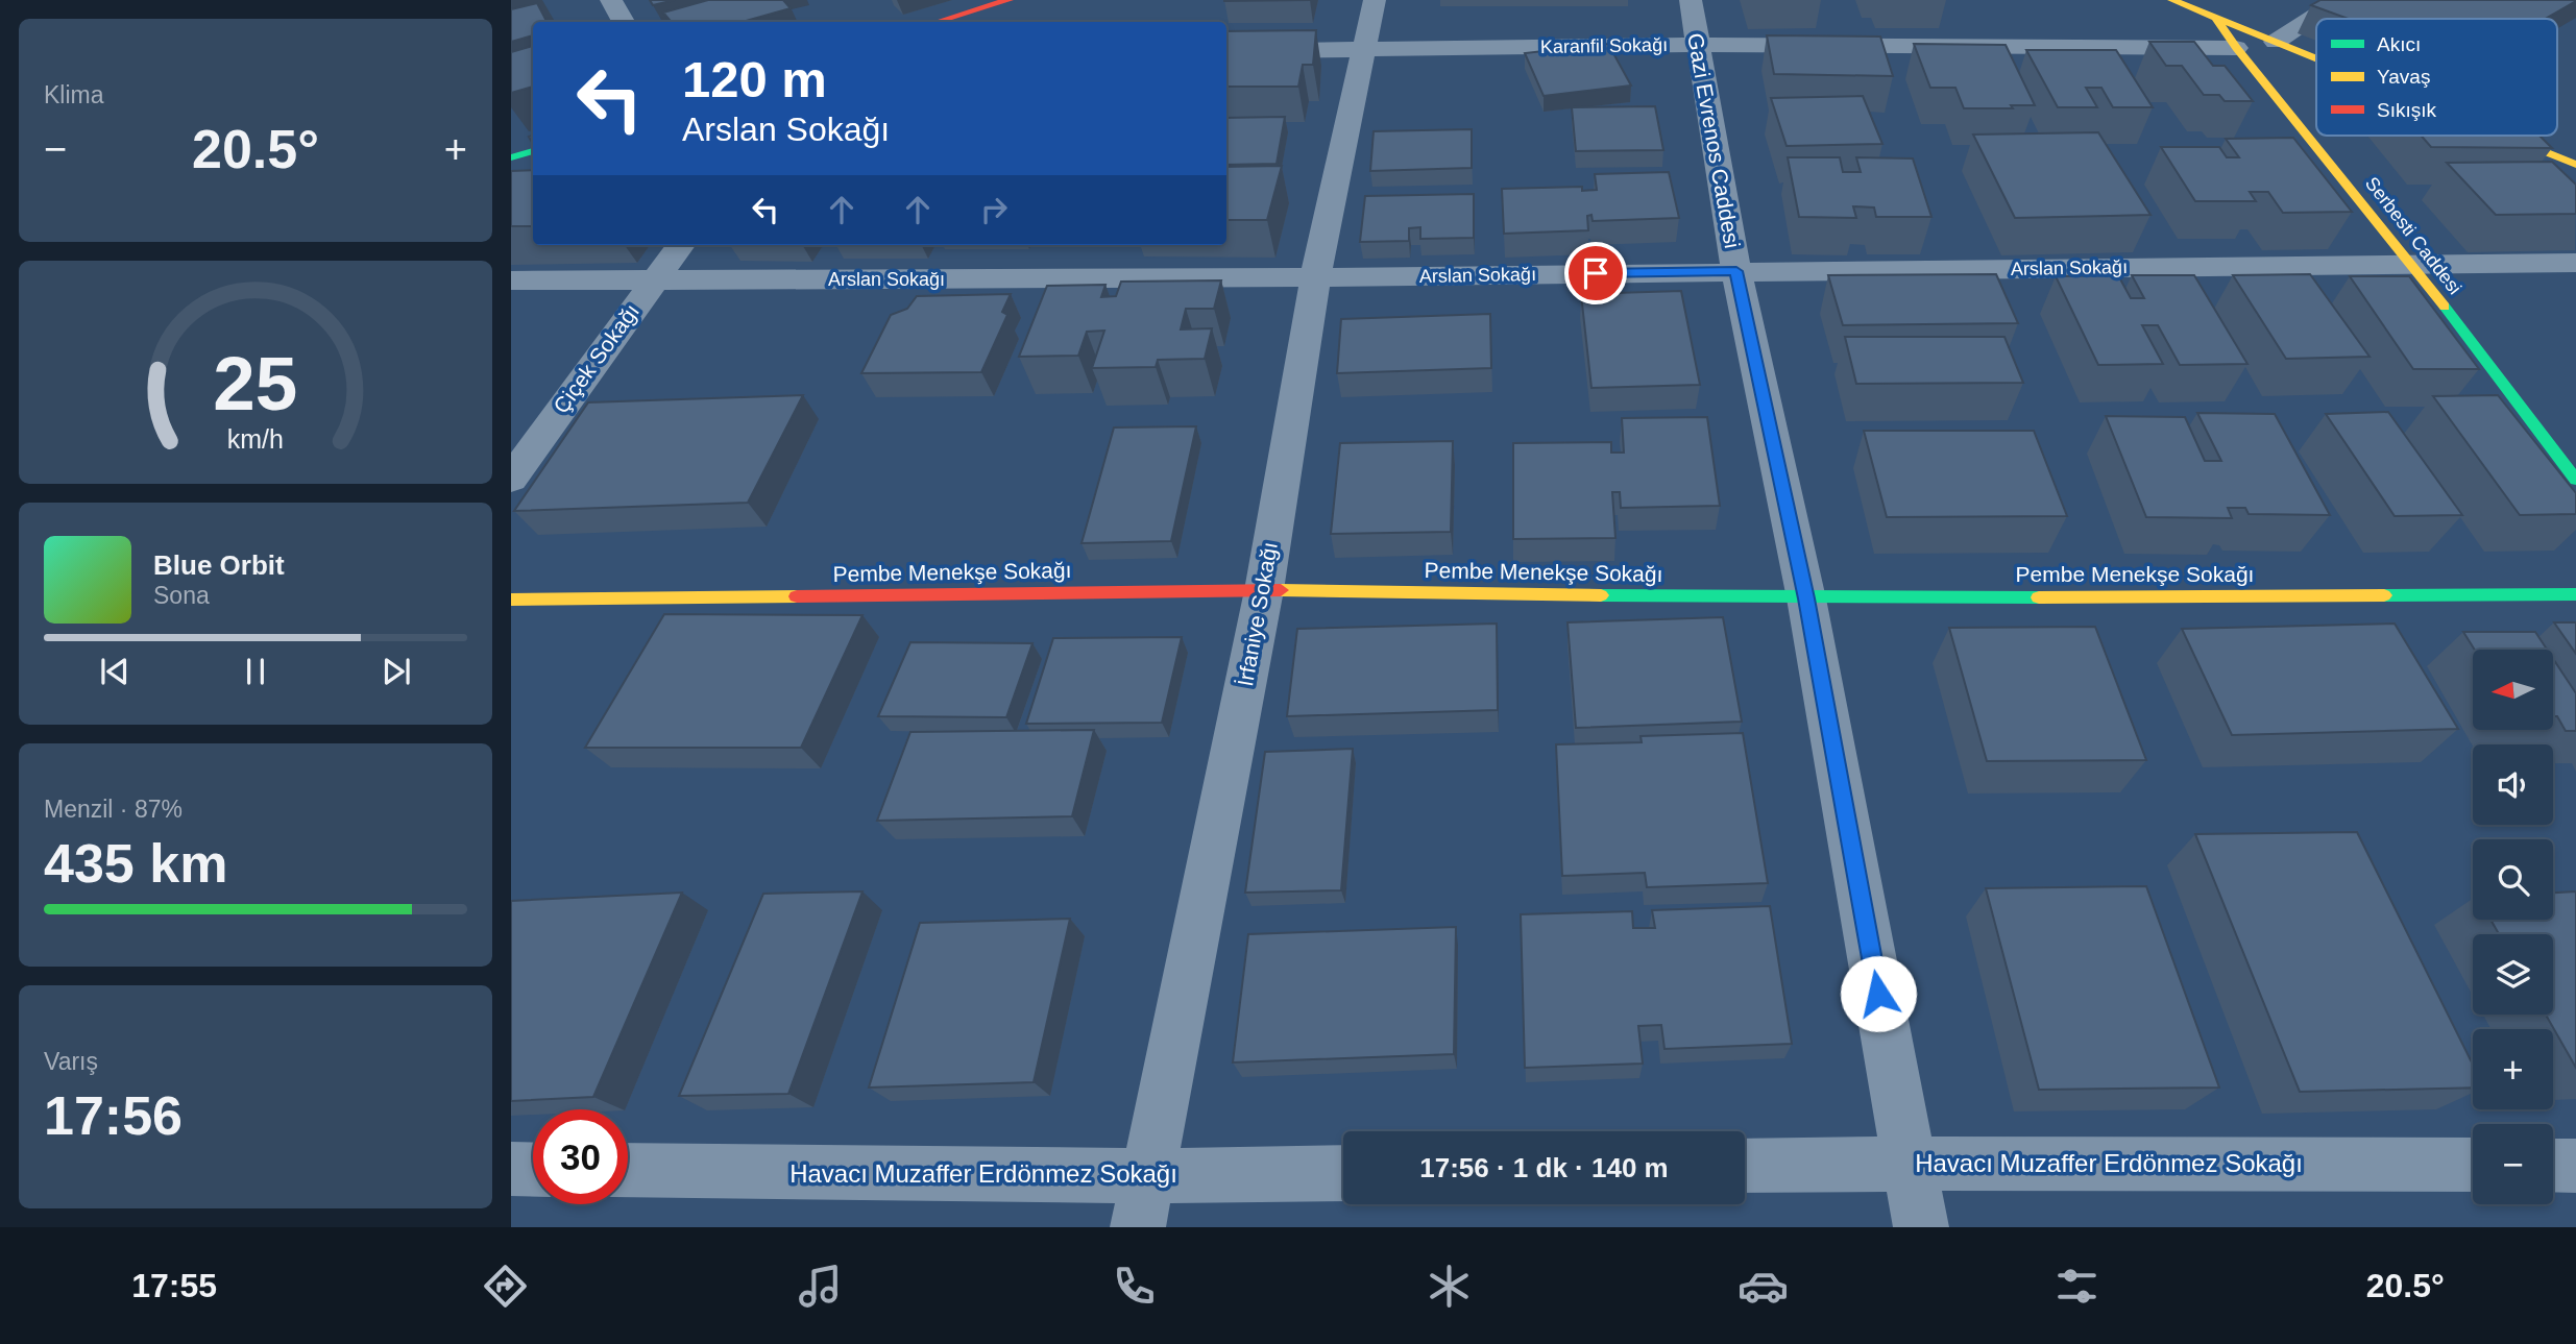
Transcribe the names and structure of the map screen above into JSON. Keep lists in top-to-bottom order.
{
  "streets": {
    "street": [
      "Karanfil Sokağı",
      "Gazi Evrenos Caddesi",
      "Serbesti Caddesi",
      "Arslan Sokağı",
      "Çiçek Sokağı",
      "Pembe Menekşe Sokağı",
      "İrfaniye Sokağı",
      "Havacı Muzaffer Erdönmez Sokağı"
    ]
  },
  "crossings": [
    ["Karanfil Sokağı", "Gazi Evrenos Caddesi"],
    ["Karanfil Sokağı", "Serbesti Caddesi"],
    ["Karanfil Sokağı", "İrfaniye Sokağı"],
    ["Gazi Evrenos Caddesi", "Arslan Sokağı"],
    ["Gazi Evrenos Caddesi", "Pembe Menekşe Sokağı"],
    ["Gazi Evrenos Caddesi", "Havacı Muzaffer Erdönmez Sokağı"],
    ["Serbesti Caddesi", "Arslan Sokağı"],
    ["Arslan Sokağı", "Çiçek Sokağı"],
    ["Arslan Sokağı", "İrfaniye Sokağı"],
    ["Pembe Menekşe Sokağı", "İrfaniye Sokağı"],
    ["İrfaniye Sokağı", "Havacı Muzaffer Erdönmez Sokağı"]
  ],
  "legend": ["Akıcı", "Yavaş", "Sıkışık"],
  "north": "left",
  "page": {
    "tile": [
      "Klima",
      ["Menzil · 87%", "435 km"],
      ["Varış", "17:56"]
    ],
    "turn": ["120 m", "Arslan Sokağı"],
    "heat": ["−", "20.5°", "+"],
    "song": ["Blue Orbit", "Sona"],
    "map_buttons": ["+", "−"],
    "limit": "30",
    "trip": "17:56 · 1 dk · 140 m",
    "tabs": ["17:55", "20.5°"],
    "gauge": ["25", "km/h"]
  }
}
